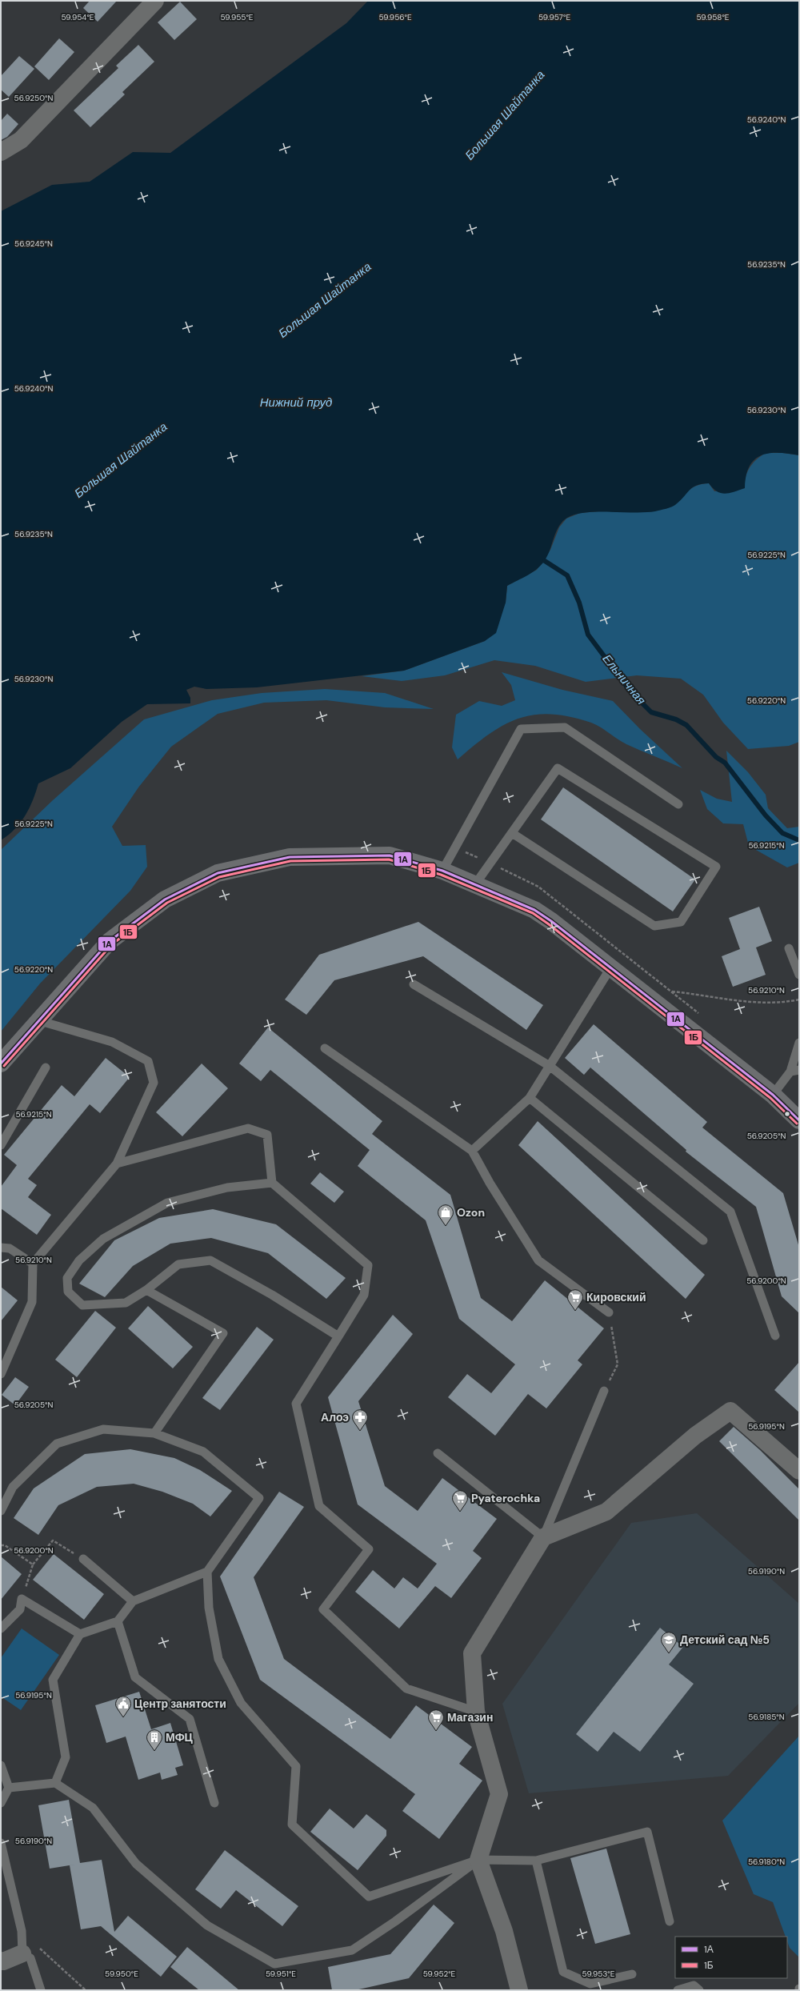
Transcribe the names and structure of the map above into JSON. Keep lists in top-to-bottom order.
{
  "water": ["Большая Шайтанка", "Нижний пруд", "Ельничная"],
  "places": {
    "shop": ["Ozon"],
    "supermarket": ["Кировский", "Pyaterochka", "Магазин"],
    "pharmacy": ["Алоэ"],
    "school or university": ["Детский сад №5"],
    "public building": ["Центр занятости"],
    "building": ["МФЦ"]
  },
  "lines": ["transit line 1А", "transit line 1Б"],
  "legend": ["1А", "1Б"],
  "coordinates": [
    "59.957°E",
    "59.954°E",
    "59.955°E",
    "59.956°E",
    "59.958°E",
    "56.9250°N",
    "56.9240°N",
    "56.9245°N",
    "56.9235°N",
    "56.9230°N",
    "56.9225°N",
    "56.9220°N",
    "56.9215°N",
    "56.9210°N",
    "56.9205°N",
    "56.9200°N",
    "56.9195°N",
    "56.9190°N",
    "56.9185°N",
    "56.9180°N",
    "59.950°E",
    "59.951°E",
    "59.952°E",
    "59.953°E"
  ]
}
